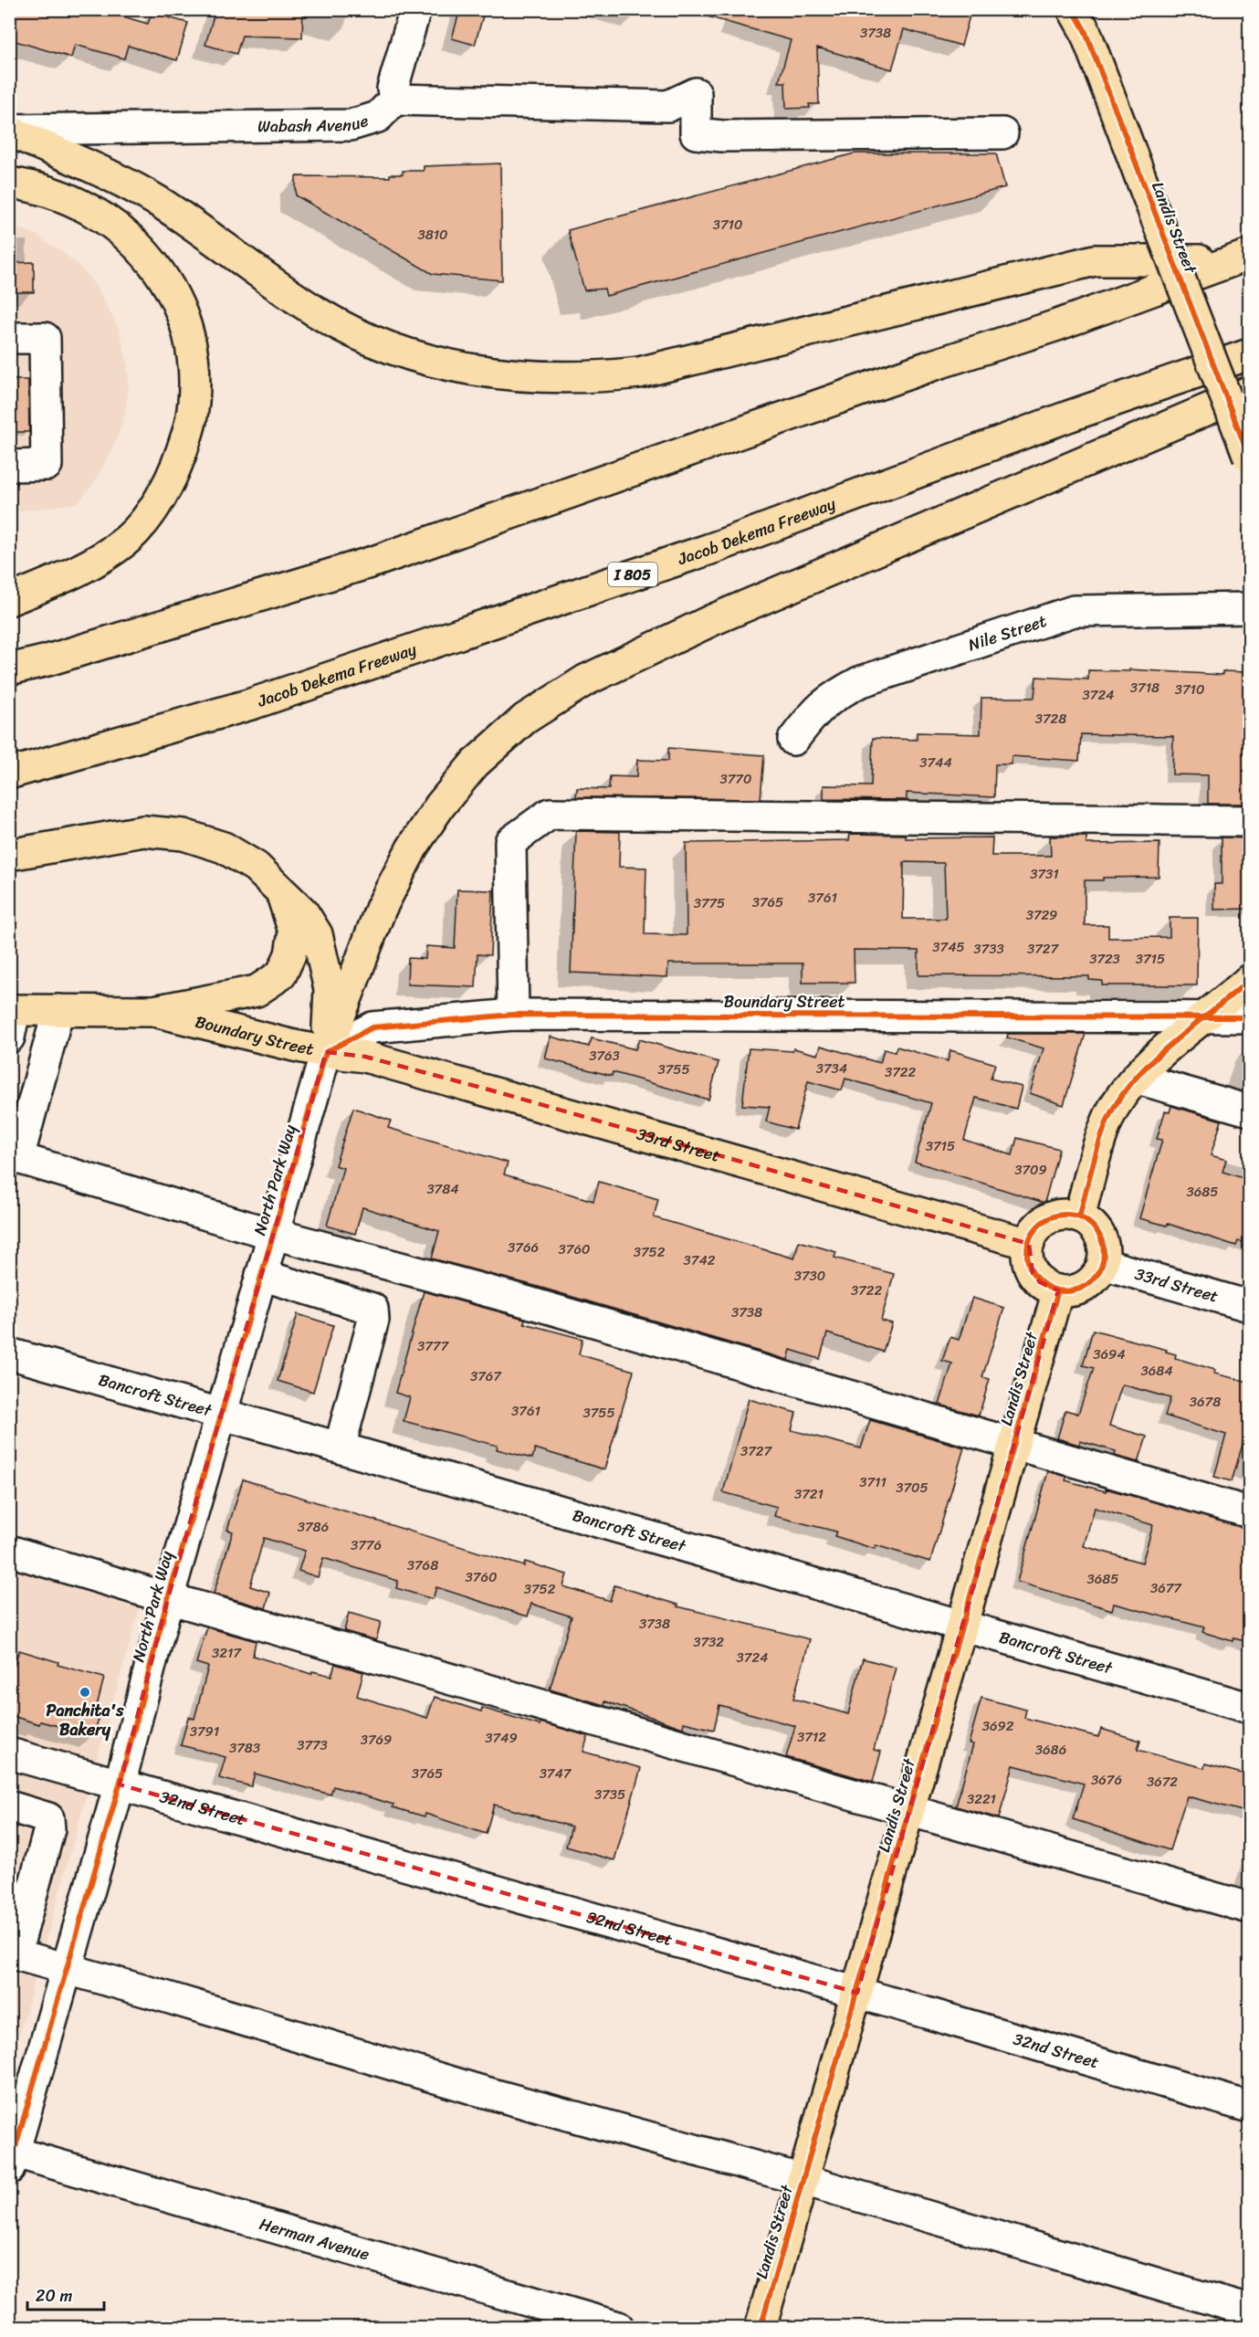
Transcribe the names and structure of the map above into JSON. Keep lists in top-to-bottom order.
{
  "streets": {
    "main road": [
      "Landis Street",
      "Jacob Dekema Freeway",
      "I 805",
      "Boundary Street",
      "33rd Street"
    ],
    "street": [
      "Wabash Avenue",
      "Nile Street",
      "North Park Way",
      "Bancroft Street",
      "32nd Street",
      "Herman Avenue"
    ]
  },
  "crossings": [
    ["Landis Street", "33rd Street"],
    ["Landis Street", "Bancroft Street"],
    ["Landis Street", "32nd Street"],
    ["Boundary Street", "33rd Street"],
    ["Boundary Street", "North Park Way"],
    ["33rd Street", "North Park Way"],
    ["North Park Way", "Bancroft Street"],
    ["North Park Way", "32nd Street"],
    ["North Park Way", "Herman Avenue"]
  ],
  "places": ["Panchita's Bakery"],
  "house_numbers": [
    "3738",
    "3710",
    "3810",
    "3718",
    "3710",
    "3724",
    "3728",
    "3744",
    "3770",
    "3731",
    "3761",
    "3765",
    "3775",
    "3729",
    "3745",
    "3733",
    "3727",
    "3723",
    "3715",
    "3763",
    "3734",
    "3755",
    "3722",
    "3715",
    "3709",
    "3784",
    "3685",
    "3766",
    "3760",
    "3752",
    "3742",
    "3730",
    "3722",
    "3738",
    "3777",
    "3694",
    "3684",
    "3767",
    "3678",
    "3761",
    "3755",
    "3727",
    "3711",
    "3705",
    "3721",
    "3786",
    "3776",
    "3768",
    "3760",
    "3685",
    "3677",
    "3752",
    "3738",
    "3732",
    "3217",
    "3724",
    "3692",
    "3791",
    "3712",
    "3749",
    "3769",
    "3773",
    "3783",
    "3686",
    "3765",
    "3747",
    "3676",
    "3672",
    "3735",
    "3221"
  ],
  "scale_bar": "20 m"
}
